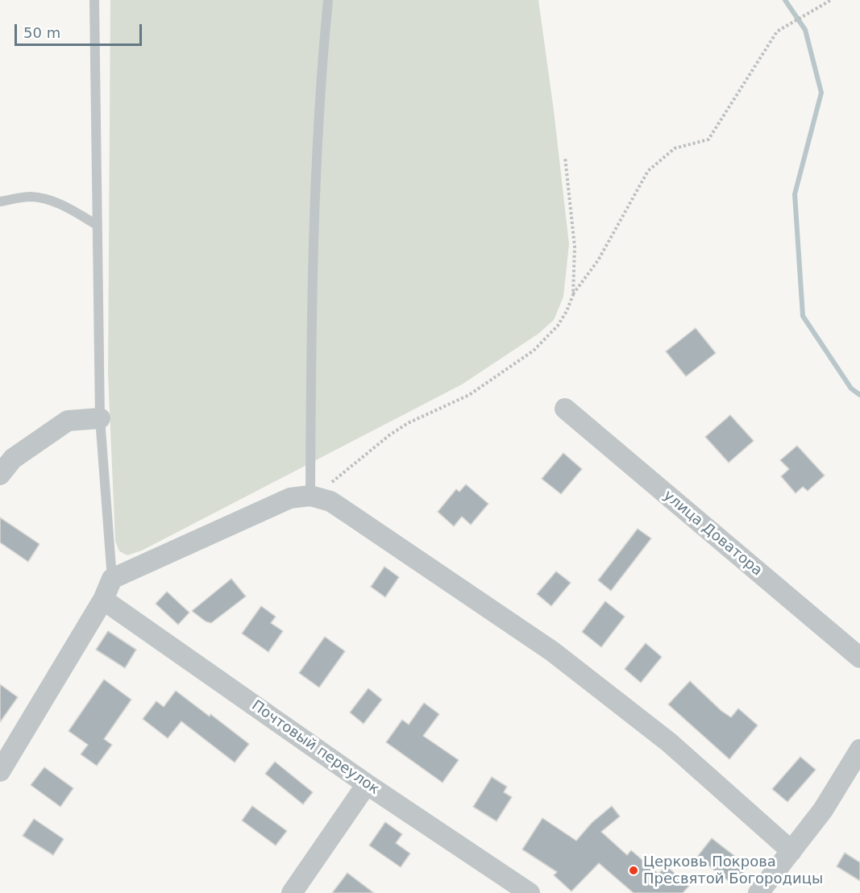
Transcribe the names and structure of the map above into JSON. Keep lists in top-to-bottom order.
{
  "streets": {
    "street": ["улица Доватора", "Почтовый переулок"]
  },
  "places": ["Церковь Покрова Пресвятой Богородицы"],
  "scale_bar": "50 m"
}
